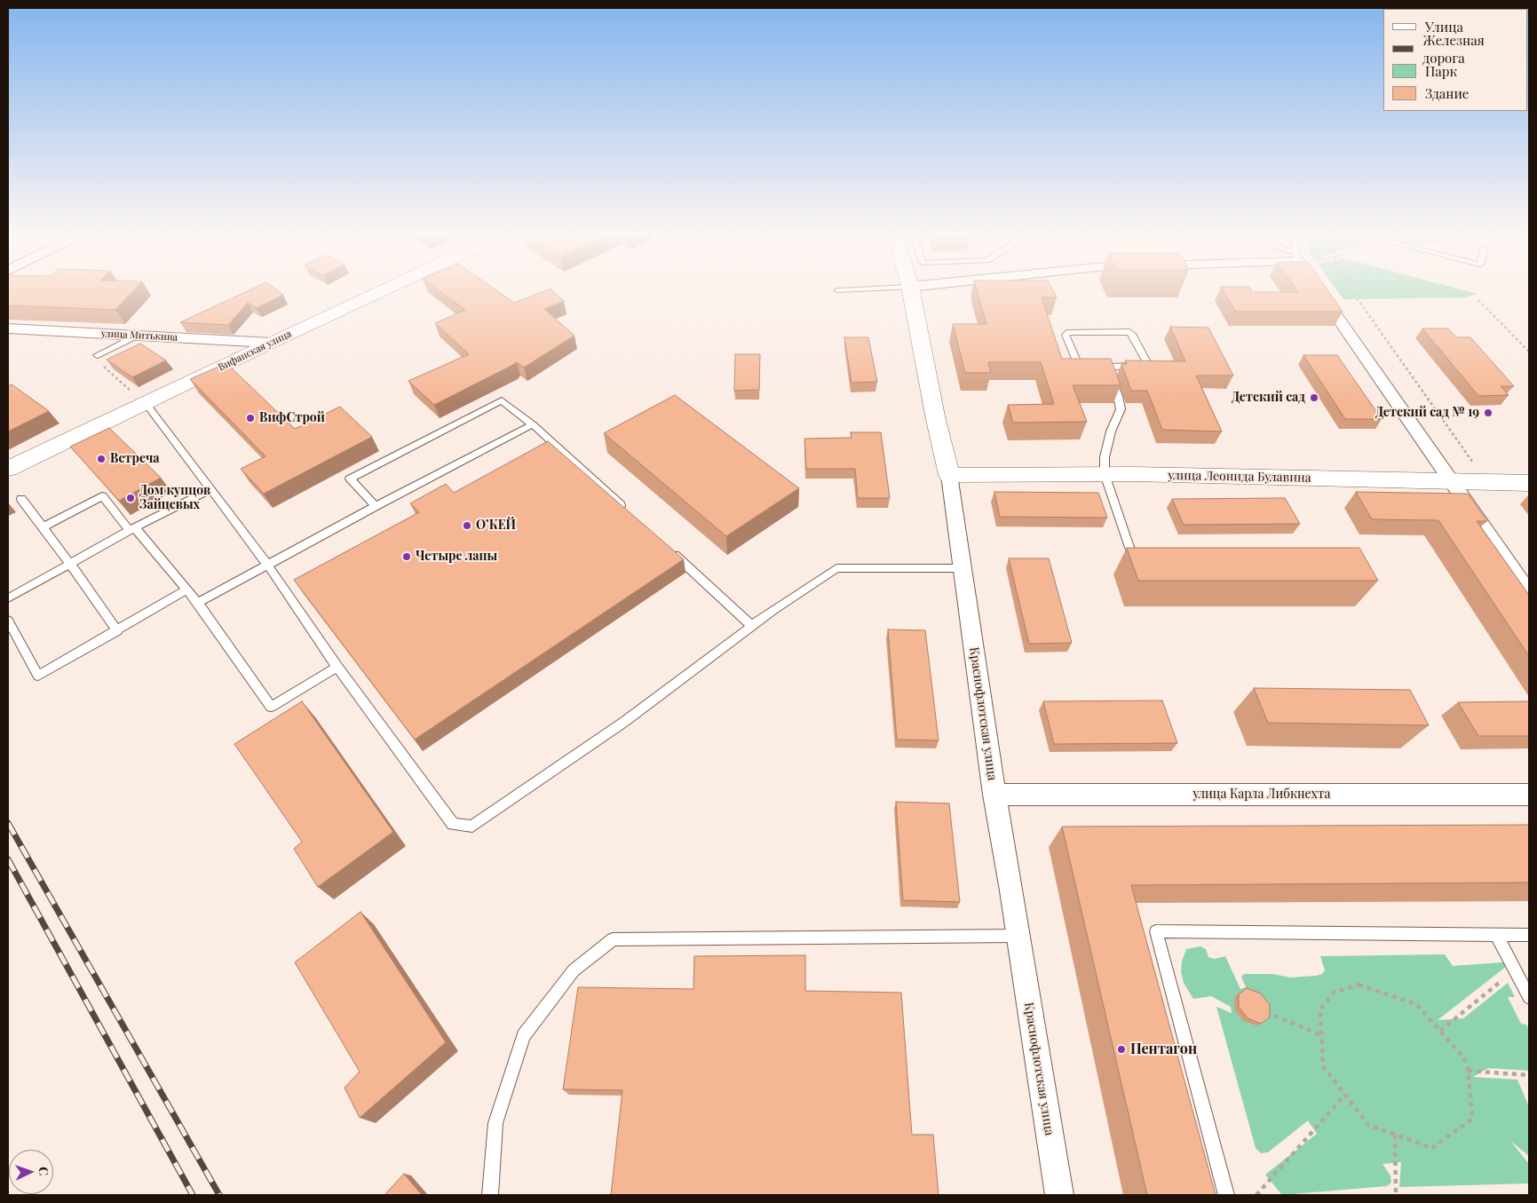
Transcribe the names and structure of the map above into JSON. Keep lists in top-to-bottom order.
{
  "streets": {
    "street": [
      "улица Митькина",
      "Вифанская улица",
      "улица Леонида Булавина",
      "Краснофлотская улица",
      "улица Карла Либкнехта"
    ]
  },
  "crossings": [
    ["улица Митькина", "Вифанская улица"],
    ["улица Леонида Булавина", "Краснофлотская улица"],
    ["Краснофлотская улица", "улица Карла Либкнехта"]
  ],
  "places": [
    "Детский сад",
    "Детский сад № 19",
    "ВифСтрой",
    "Встреча",
    "Дом купцов Зайцевых",
    "О’КЕЙ",
    "Четыре лапы",
    "Пентагон"
  ],
  "legend": [
    "Улица",
    "Железная дорога",
    "Парк",
    "Здание"
  ],
  "north": "right"
}
